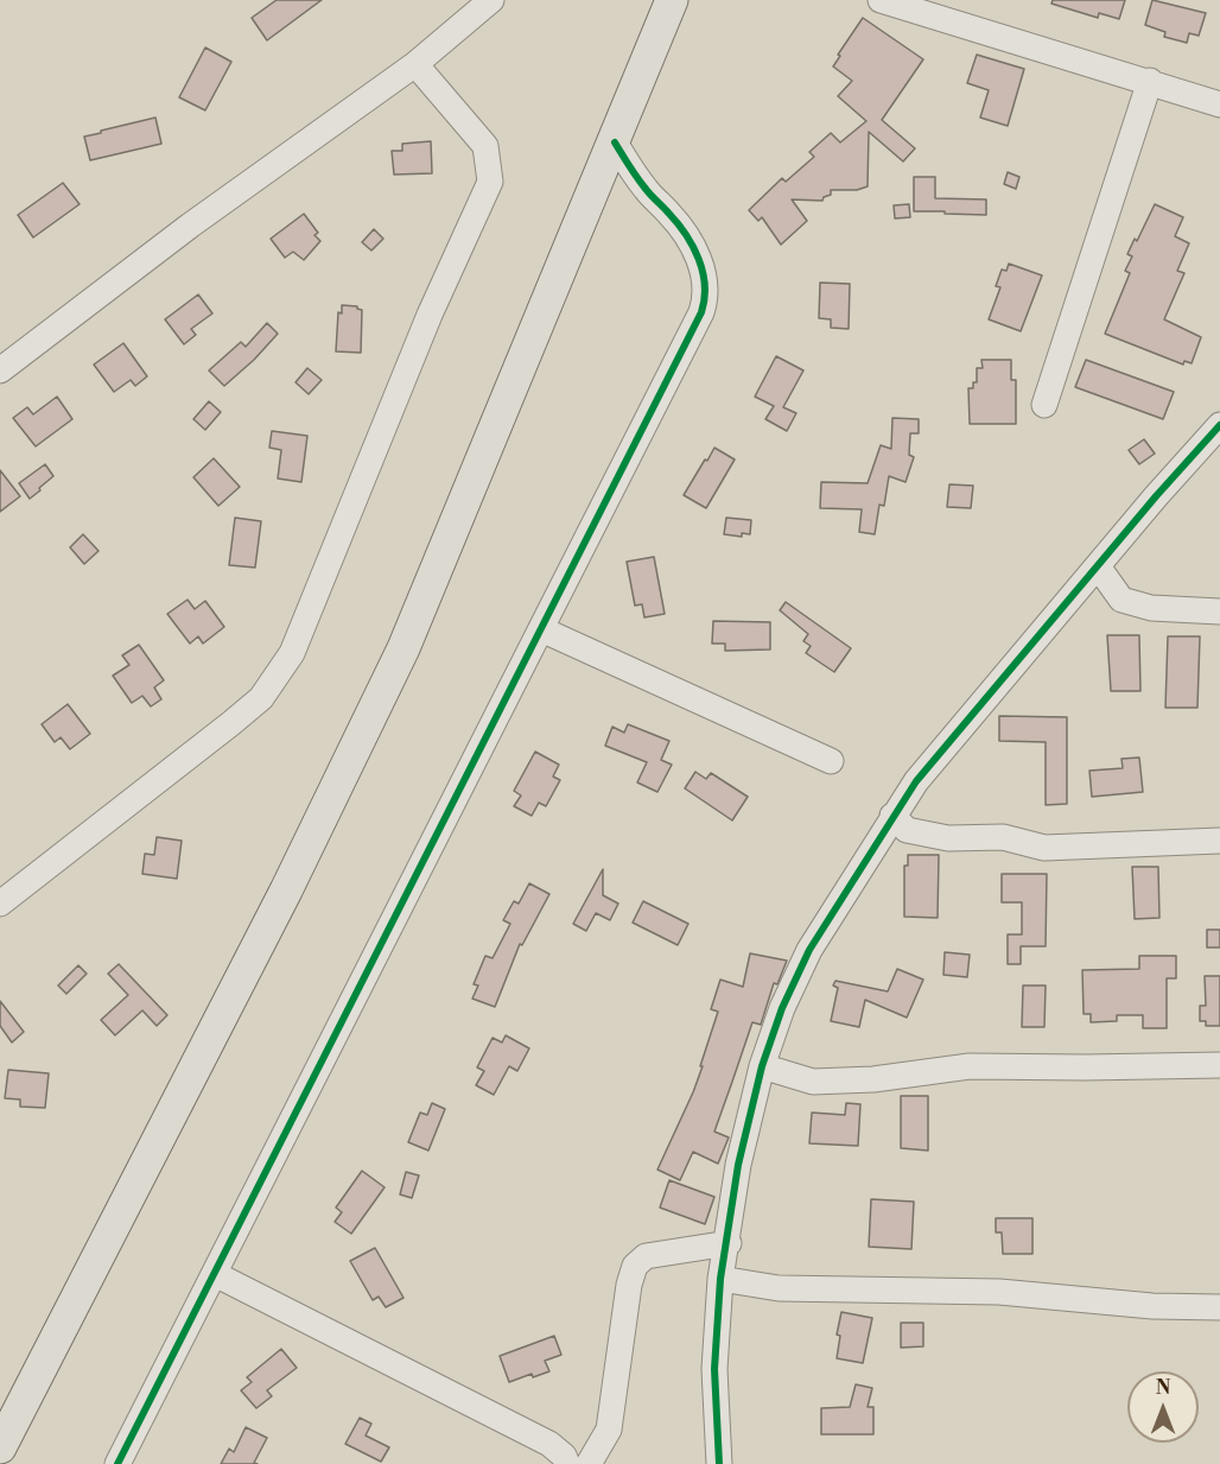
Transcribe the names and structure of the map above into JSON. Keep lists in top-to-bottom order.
{
  "north": "top"
}
